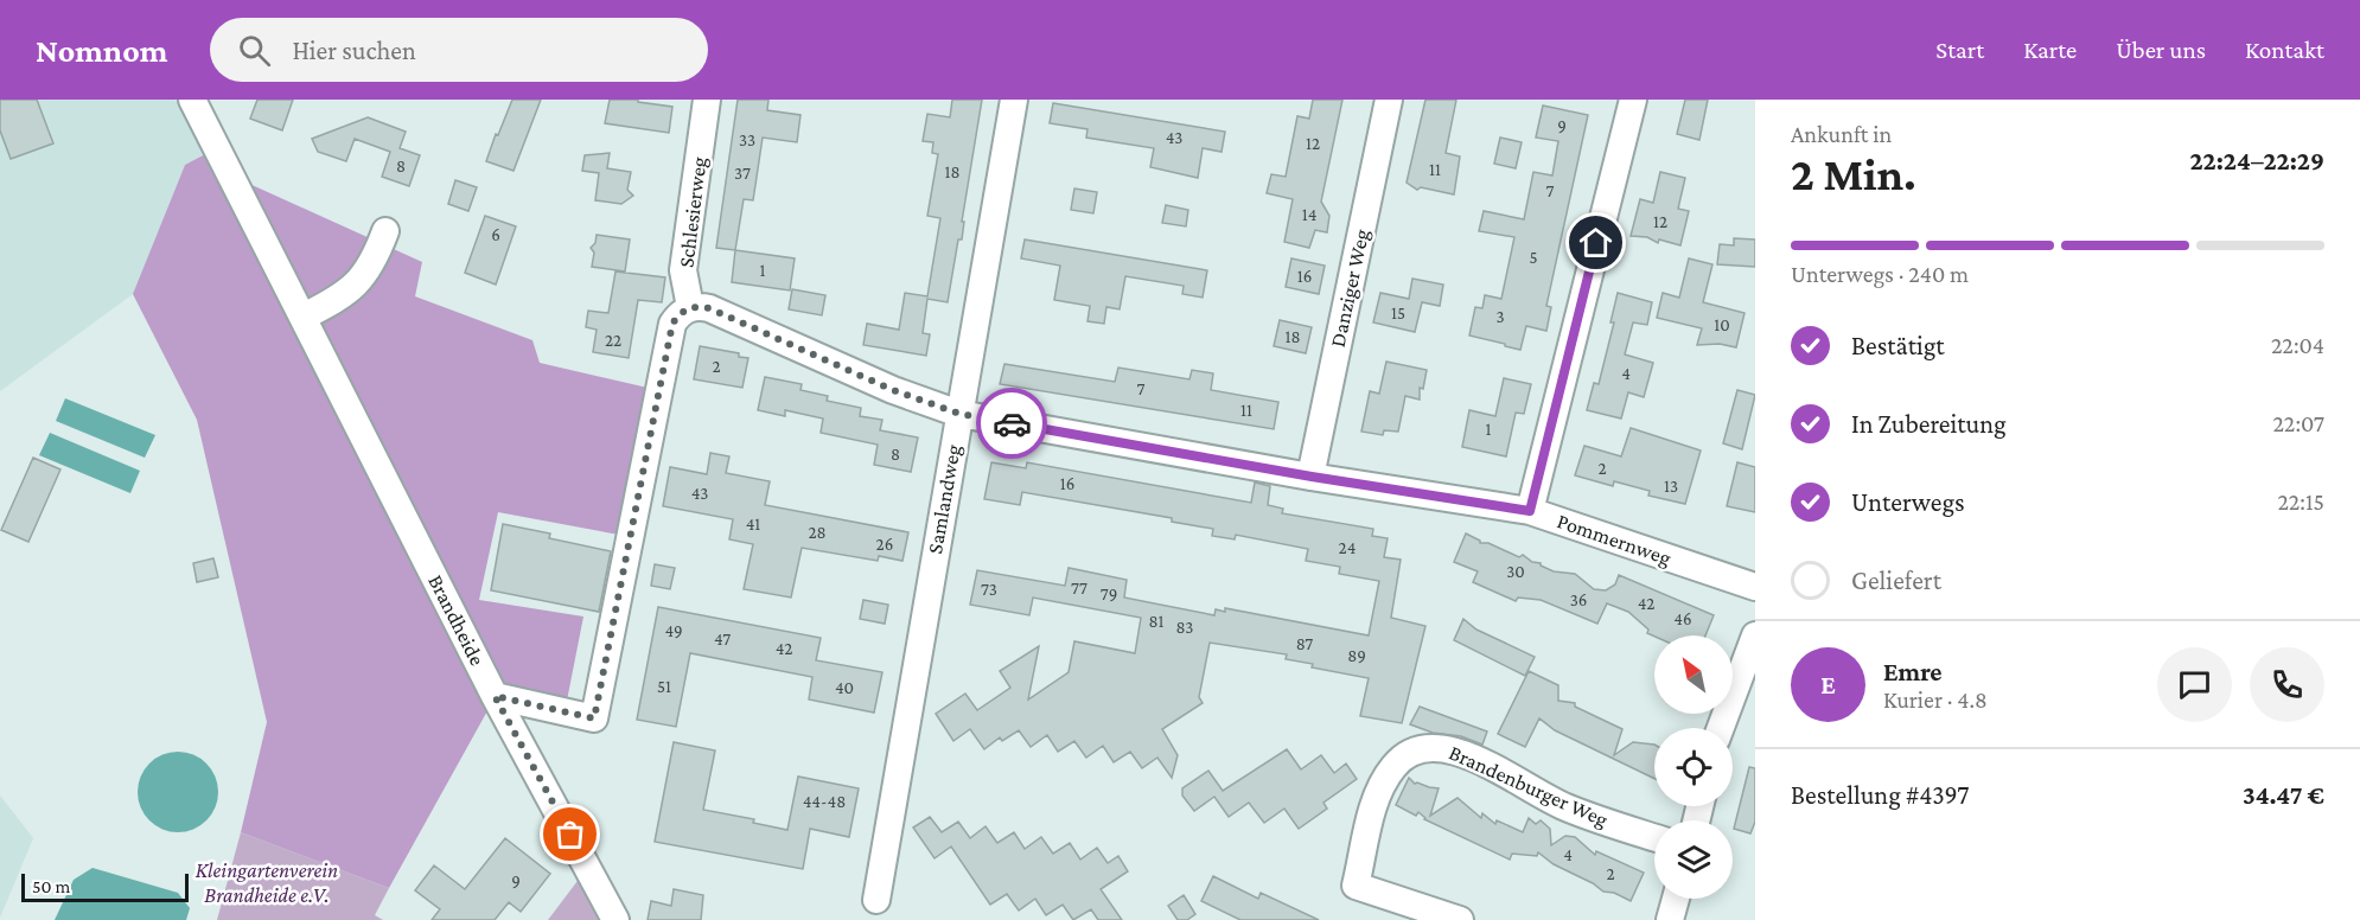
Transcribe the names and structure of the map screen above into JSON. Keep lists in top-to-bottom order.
{
  "streets": {
    "street": [
      "Schlesierweg",
      "Danziger Weg",
      "Samlandweg",
      "Pommernweg",
      "Brandheide",
      "Brandenburger Weg"
    ]
  },
  "crossings": [
    ["Schlesierweg", "Pommernweg"],
    ["Danziger Weg", "Pommernweg"],
    ["Samlandweg", "Pommernweg"]
  ],
  "parks": ["Kleingartenverein Brandheide e.V."],
  "house_numbers": [
    "9",
    "43",
    "33",
    "12",
    "8",
    "11",
    "18",
    "37",
    "7",
    "14",
    "12",
    "6",
    "5",
    "1",
    "16",
    "15",
    "3",
    "10",
    "18",
    "22",
    "2",
    "4",
    "7",
    "11",
    "1",
    "8",
    "2",
    "16",
    "13",
    "43",
    "41",
    "28",
    "26",
    "24",
    "30",
    "77",
    "73",
    "79",
    "36",
    "42",
    "46",
    "81",
    "83",
    "49",
    "47",
    "87",
    "42",
    "89",
    "51",
    "40",
    "44-48",
    "4",
    "2",
    "9"
  ],
  "scale_bar": "50 m",
  "north": "top left",
  "page": {
    "header": "Nomnom",
    "search": "Hier suchen",
    "nav": [
      "Start",
      "Karte",
      "Über uns",
      "Kontakt"
    ],
    "heading": ["2 Min.", "Ankunft in", "22:24–22:29"],
    "panel": [
      "Emre",
      "Kurier · 4.8",
      "Bestellung #4397",
      "34.47 €"
    ],
    "bar": "Unterwegs · 240 m",
    "list": [
      ["Bestätigt", "22:04"],
      ["In Zubereitung", "22:07"],
      ["Unterwegs", "22:15"],
      "Geliefert"
    ],
    "round": "E",
    "scale": "50 m"
  }
}
